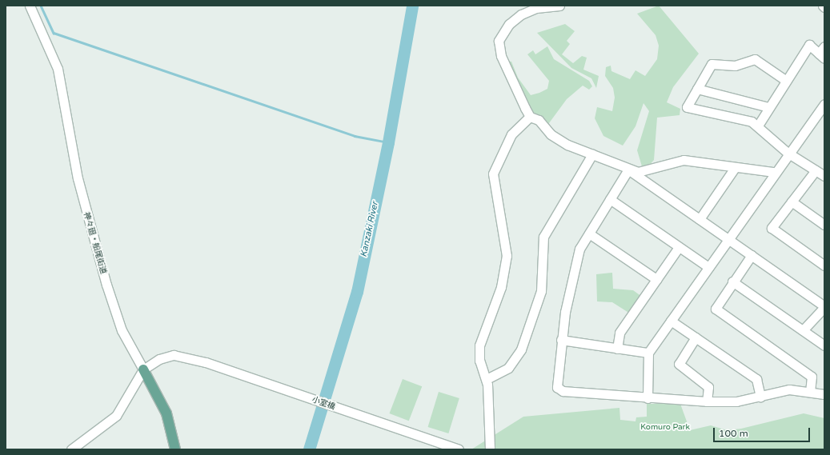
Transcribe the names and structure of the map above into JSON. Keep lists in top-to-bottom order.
{
  "streets": {
    "street": ["神々廻・船尾街道", "小室橋"]
  },
  "crossings": [
    ["神々廻・船尾街道", "小室橋"]
  ],
  "water": ["Kanzaki River"],
  "parks": ["Komuro Park"],
  "scale_bar": "100 m"
}
